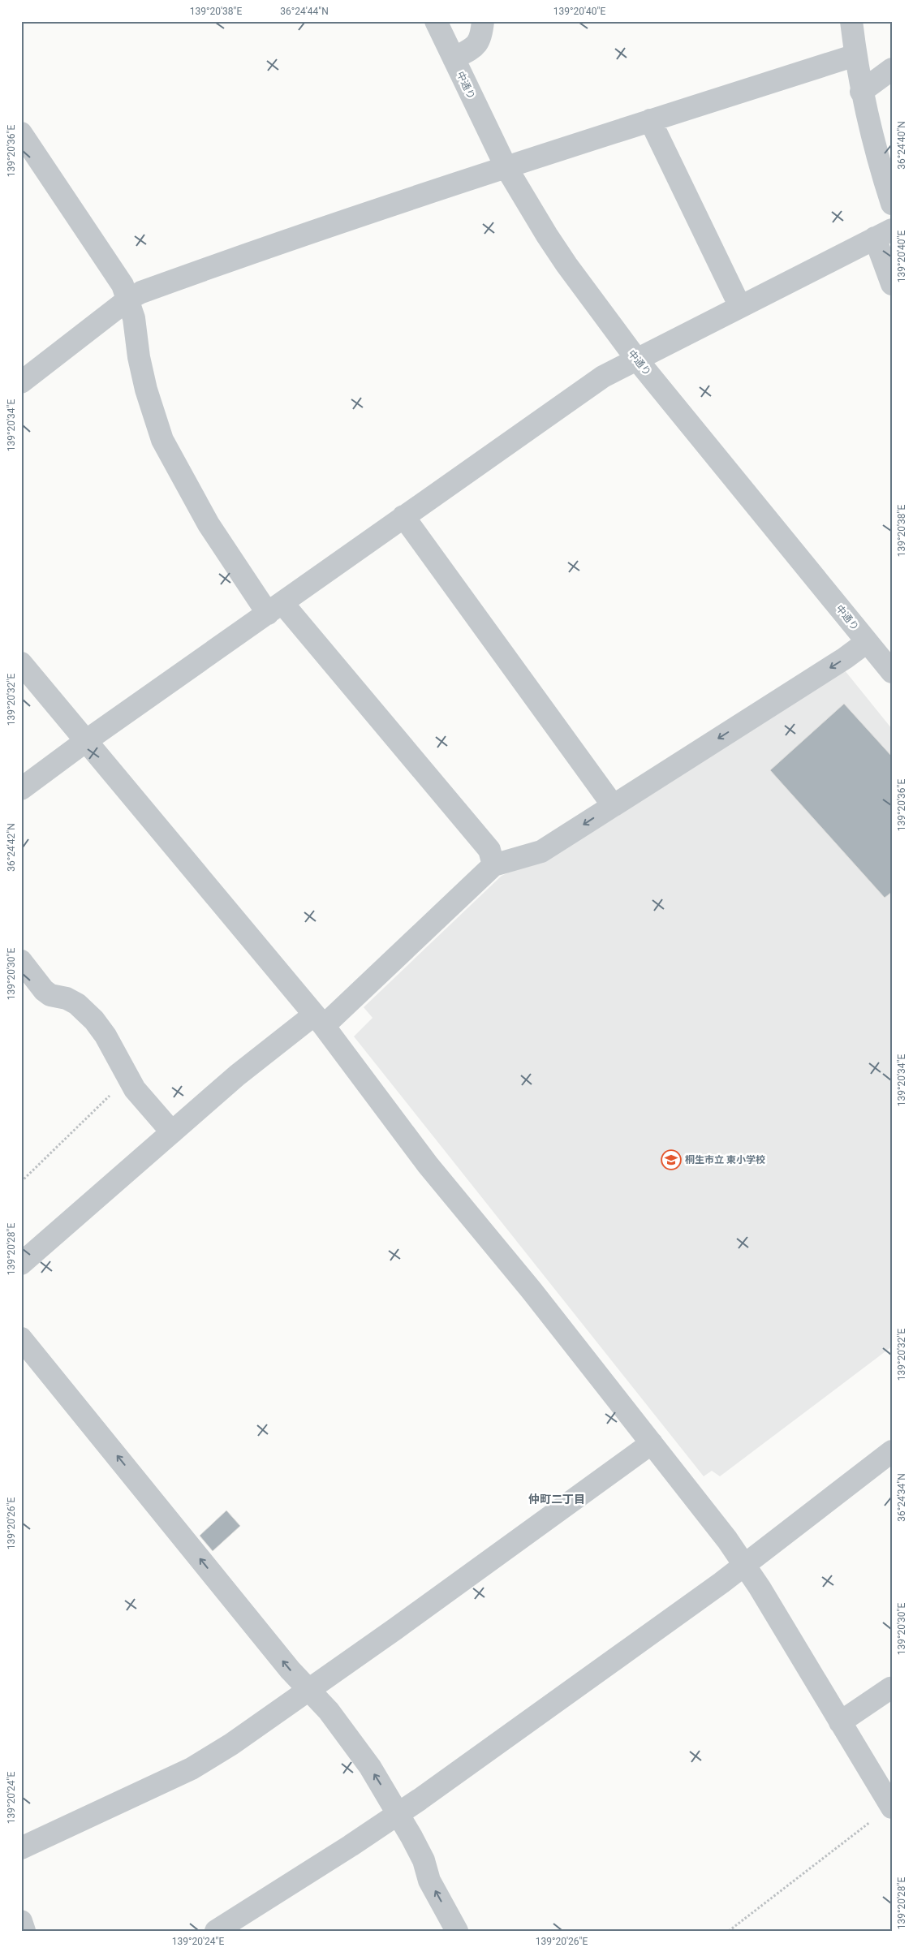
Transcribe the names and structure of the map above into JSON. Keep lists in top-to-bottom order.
{
  "streets": {
    "street": ["中通り"]
  },
  "districts": ["仲町二丁目"],
  "places": {
    "school or university": ["桐生市立 東小学校"]
  },
  "coordinates": [
    "139°20'38\"E",
    "36°24'44\"N",
    "139°20'40\"E",
    "36°24'40\"N",
    "139°20'36\"E",
    "139°20'34\"E",
    "139°20'32\"E",
    "36°24'42\"N",
    "139°20'30\"E",
    "139°20'28\"E",
    "36°24'34\"N",
    "139°20'26\"E",
    "139°20'24\"E"
  ]
}
